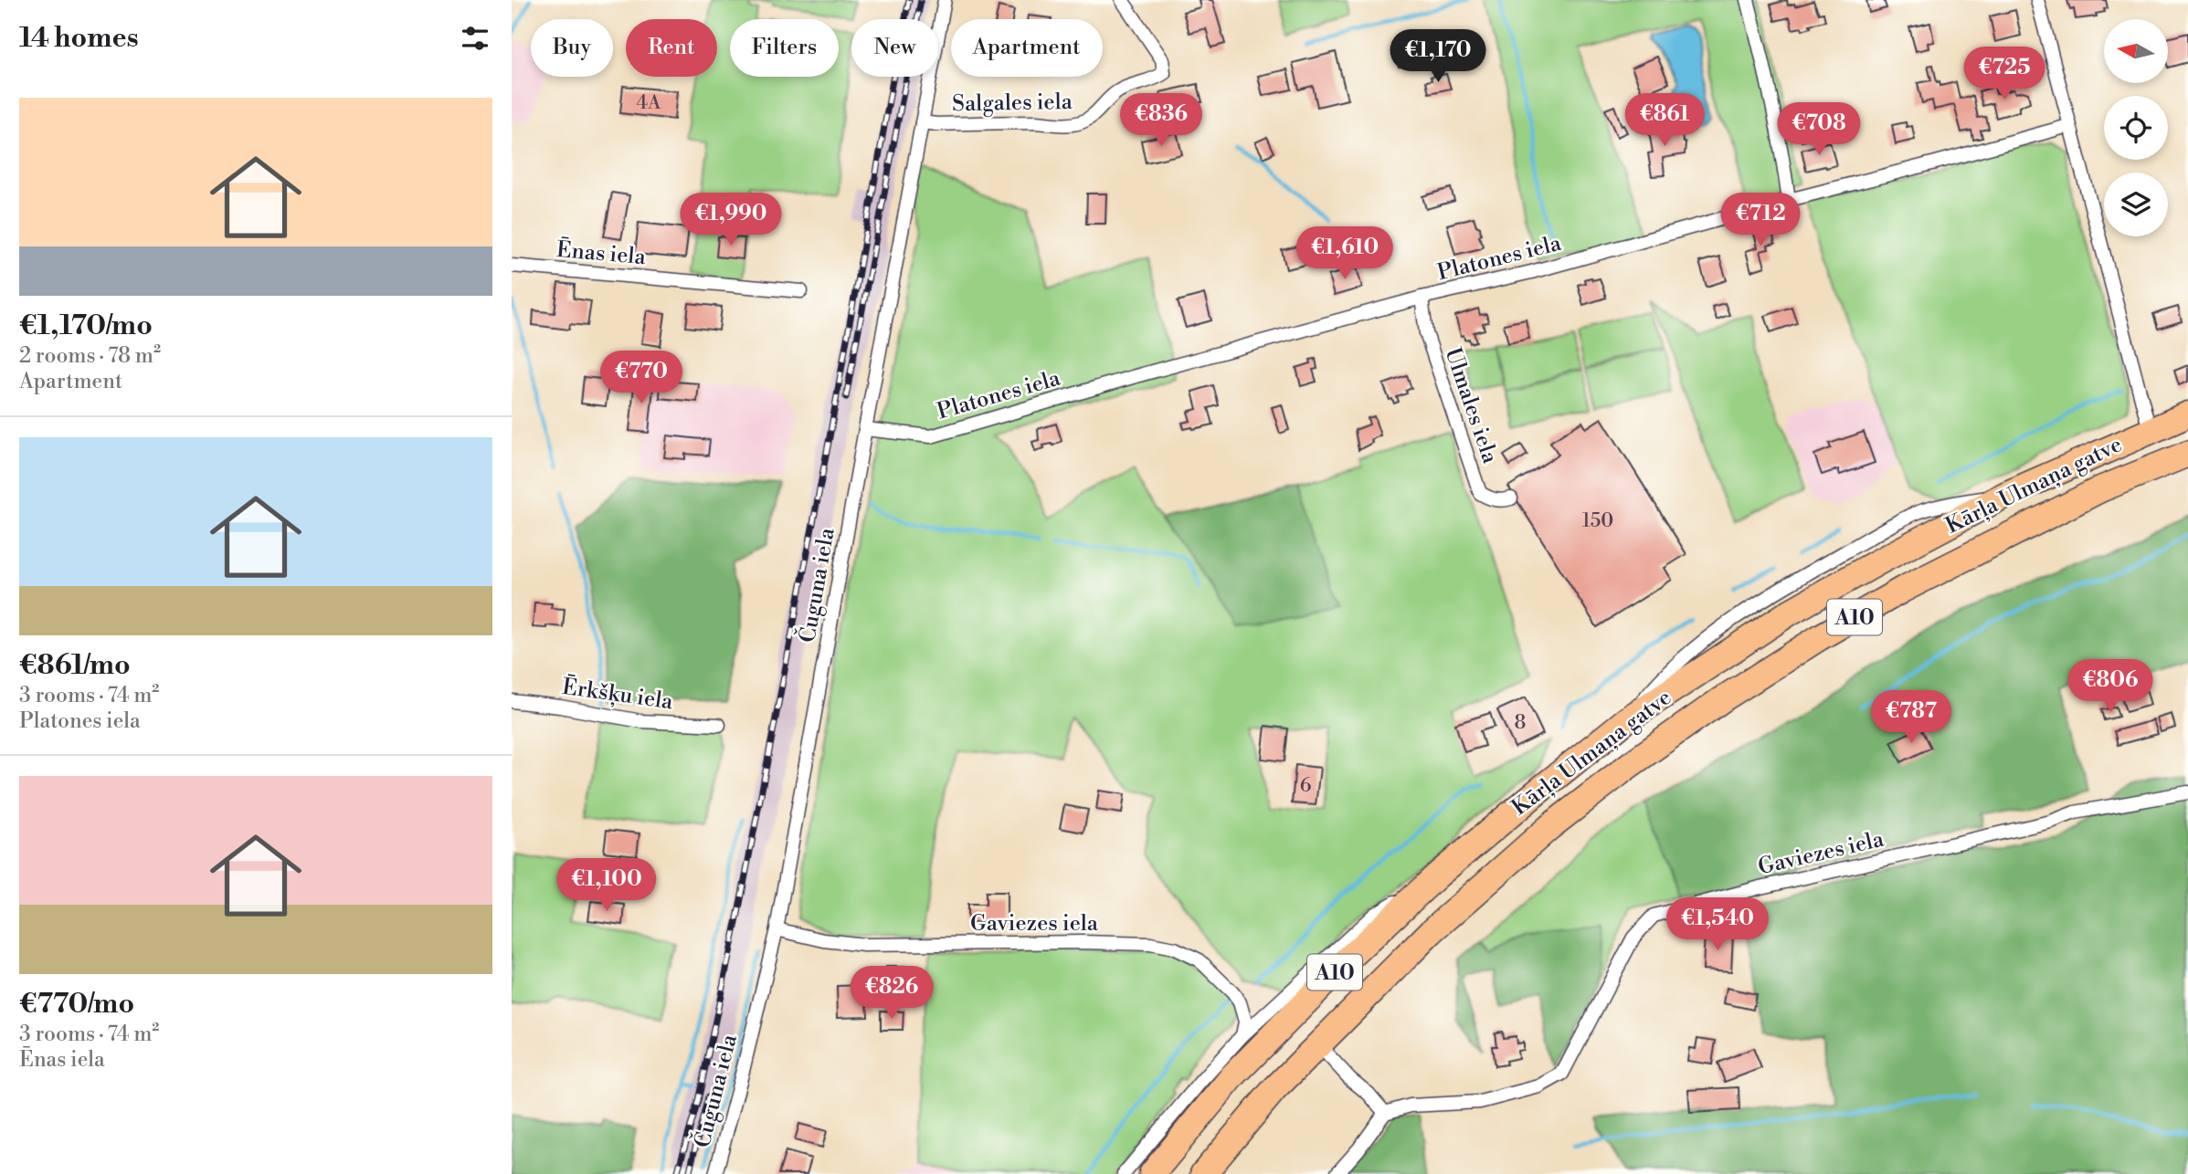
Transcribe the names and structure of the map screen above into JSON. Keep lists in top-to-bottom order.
{
  "streets": {
    "highway": ["Kārļa Ulmaņa gatve", "A10"],
    "street": [
      "Salgales iela",
      "Ēnas iela",
      "Platones iela",
      "Ulmales iela",
      "Čuguna iela",
      "Ērkšķu iela",
      "Gaviezes iela"
    ]
  },
  "crossings": [
    ["Salgales iela", "Čuguna iela"],
    ["Platones iela", "Ulmales iela"],
    ["Platones iela", "Čuguna iela"],
    ["Čuguna iela", "Gaviezes iela"]
  ],
  "house_numbers": [
    "4A",
    "150",
    "8",
    "6"
  ],
  "north": "left",
  "page": {
    "heading": "14 homes",
    "chip": [
      "Buy",
      "Rent",
      "Filters",
      "New",
      "Apartment"
    ],
    "price": [
      "€1,170",
      "€725",
      "€836",
      "€861",
      "€708",
      "€1,990",
      "€712",
      "€1,610",
      "€770",
      "€806",
      "€787",
      "€1,100",
      "€1,540",
      "€826"
    ],
    "list": [
      {
        "name": "€1,170/mo",
        "note": "2 rooms · 78 m² · Apartment"
      },
      {
        "name": "€861/mo",
        "note": "3 rooms · 74 m² · Platones iela"
      },
      {
        "name": "€770/mo",
        "note": "3 rooms · 74 m² · Ēnas iela"
      }
    ]
  }
}
